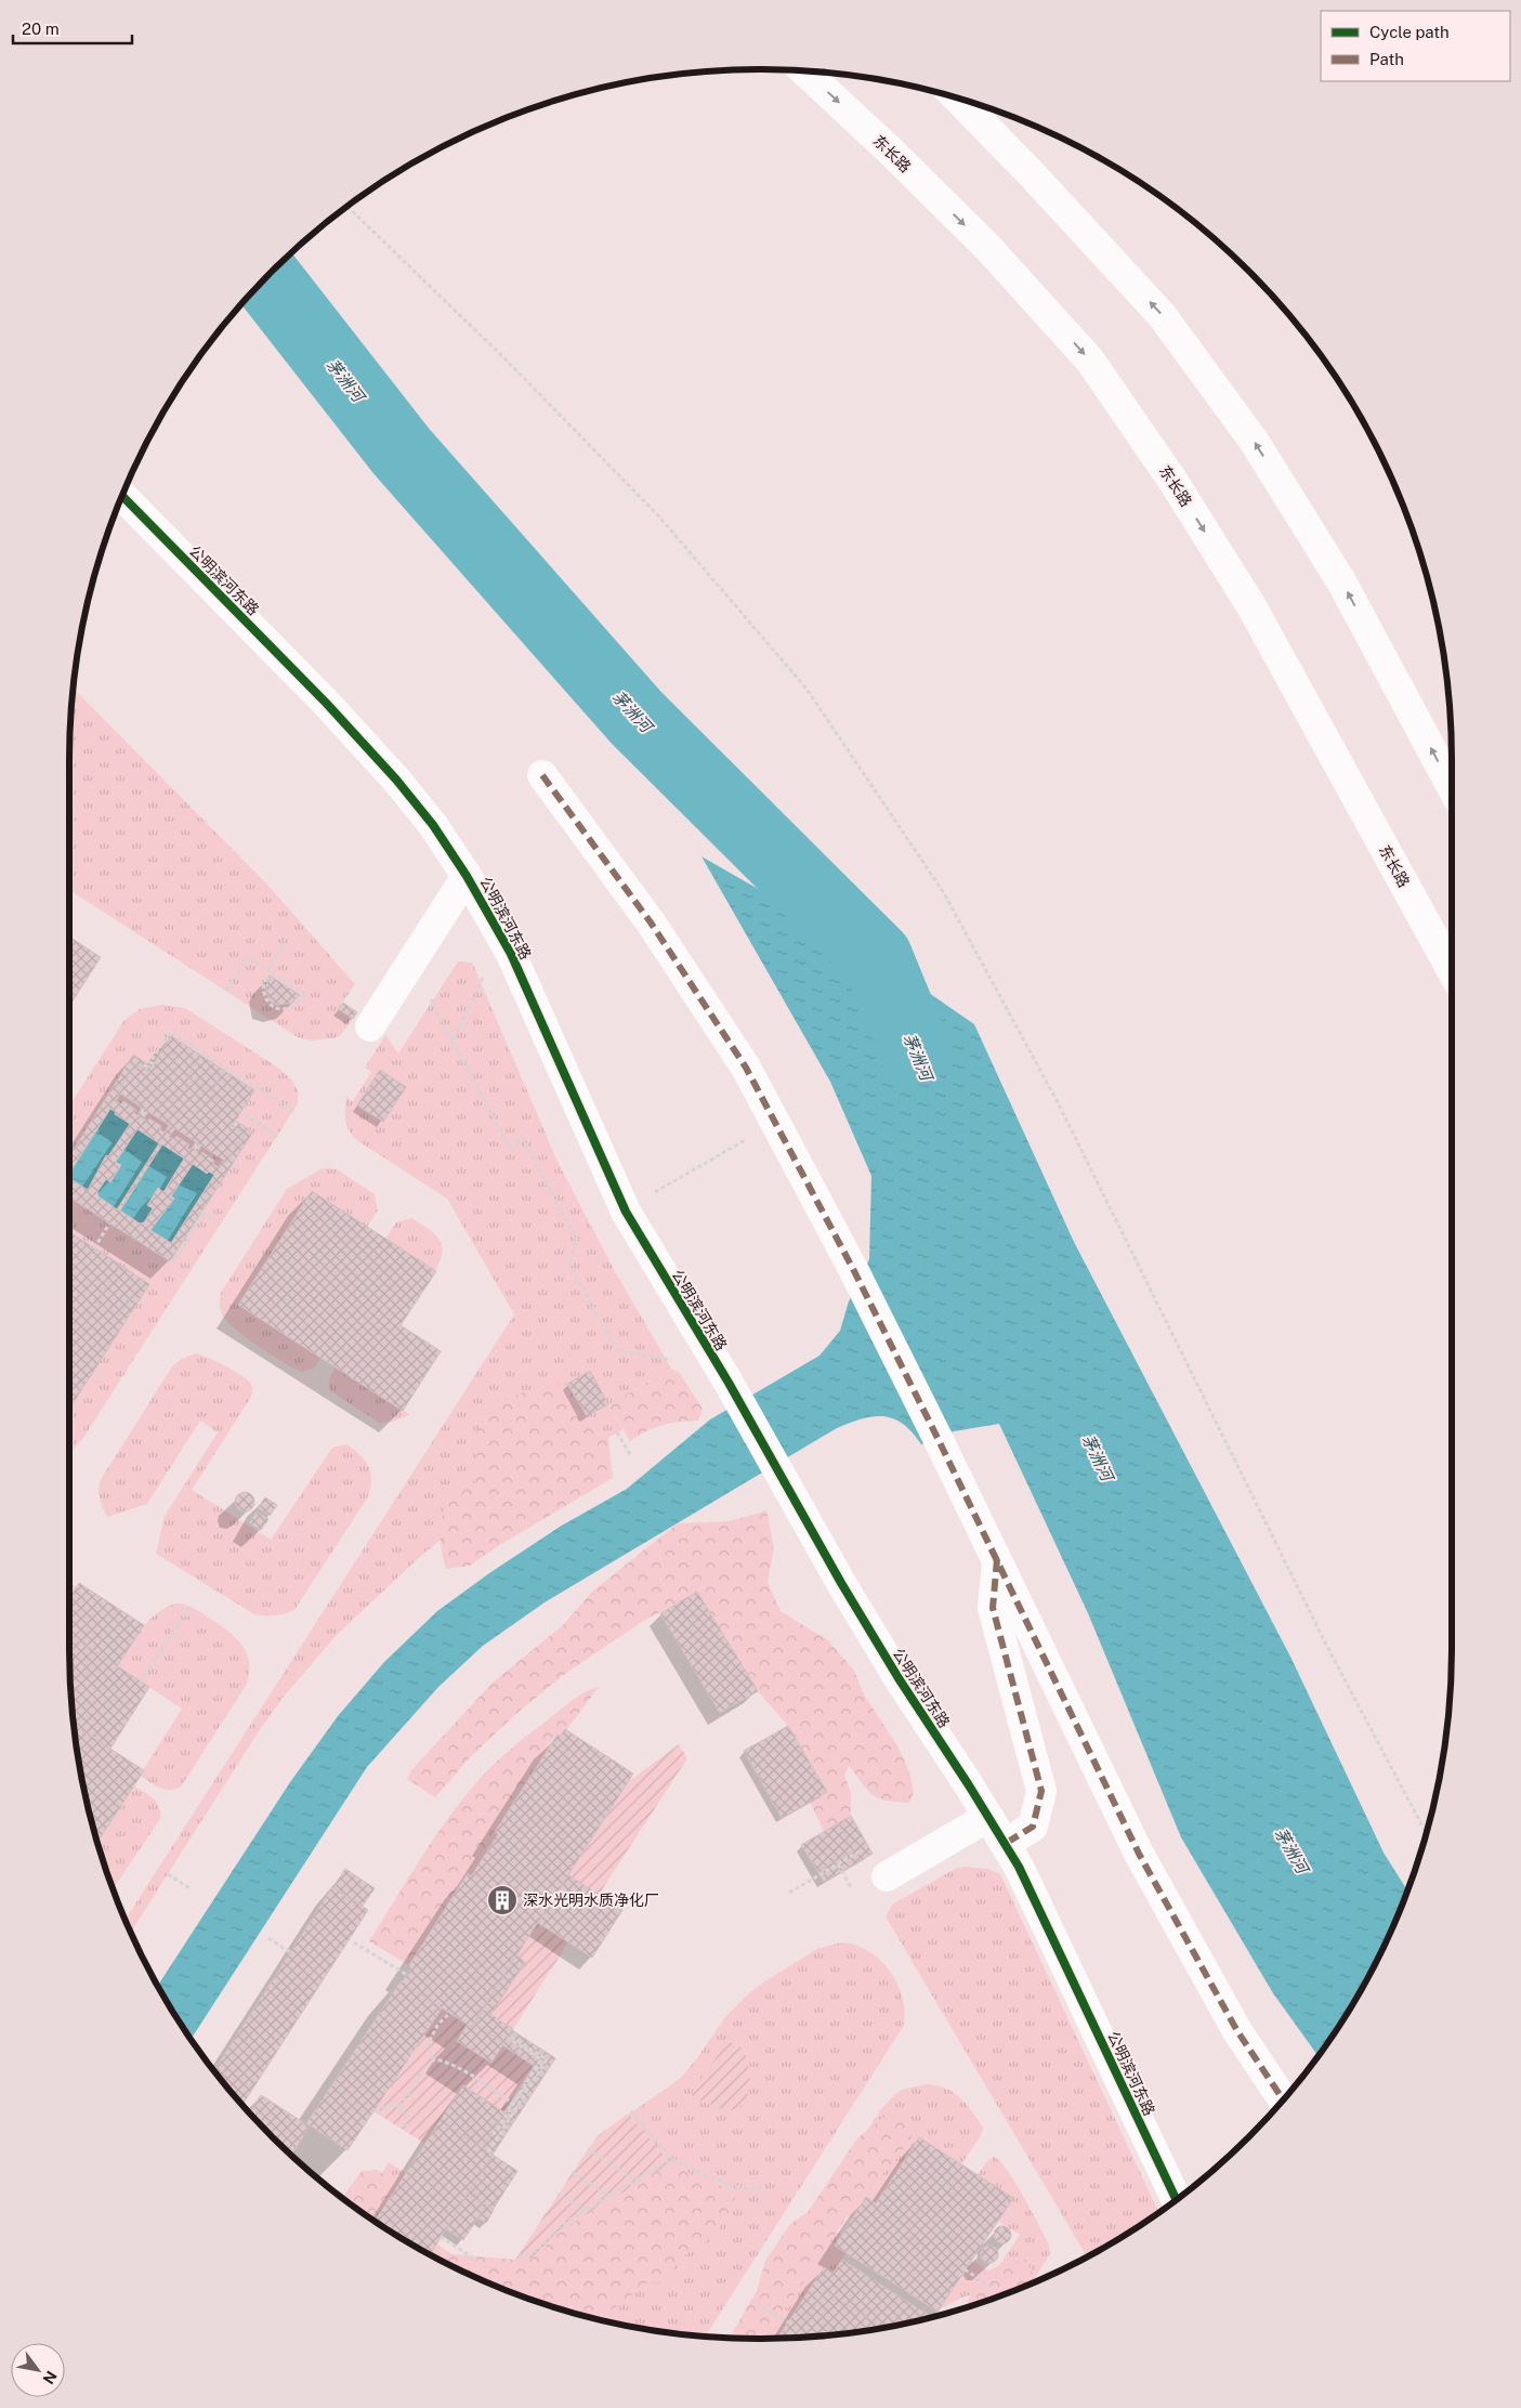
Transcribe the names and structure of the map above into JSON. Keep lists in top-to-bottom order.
{
  "streets": {
    "street": ["东长路", "公明滨河东路"]
  },
  "water": ["茅洲河"],
  "places": {
    "building": ["深水光明水质净化厂"]
  },
  "legend": ["Cycle path", "Path"],
  "scale_bar": "20 m",
  "north": "bottom right"
}
